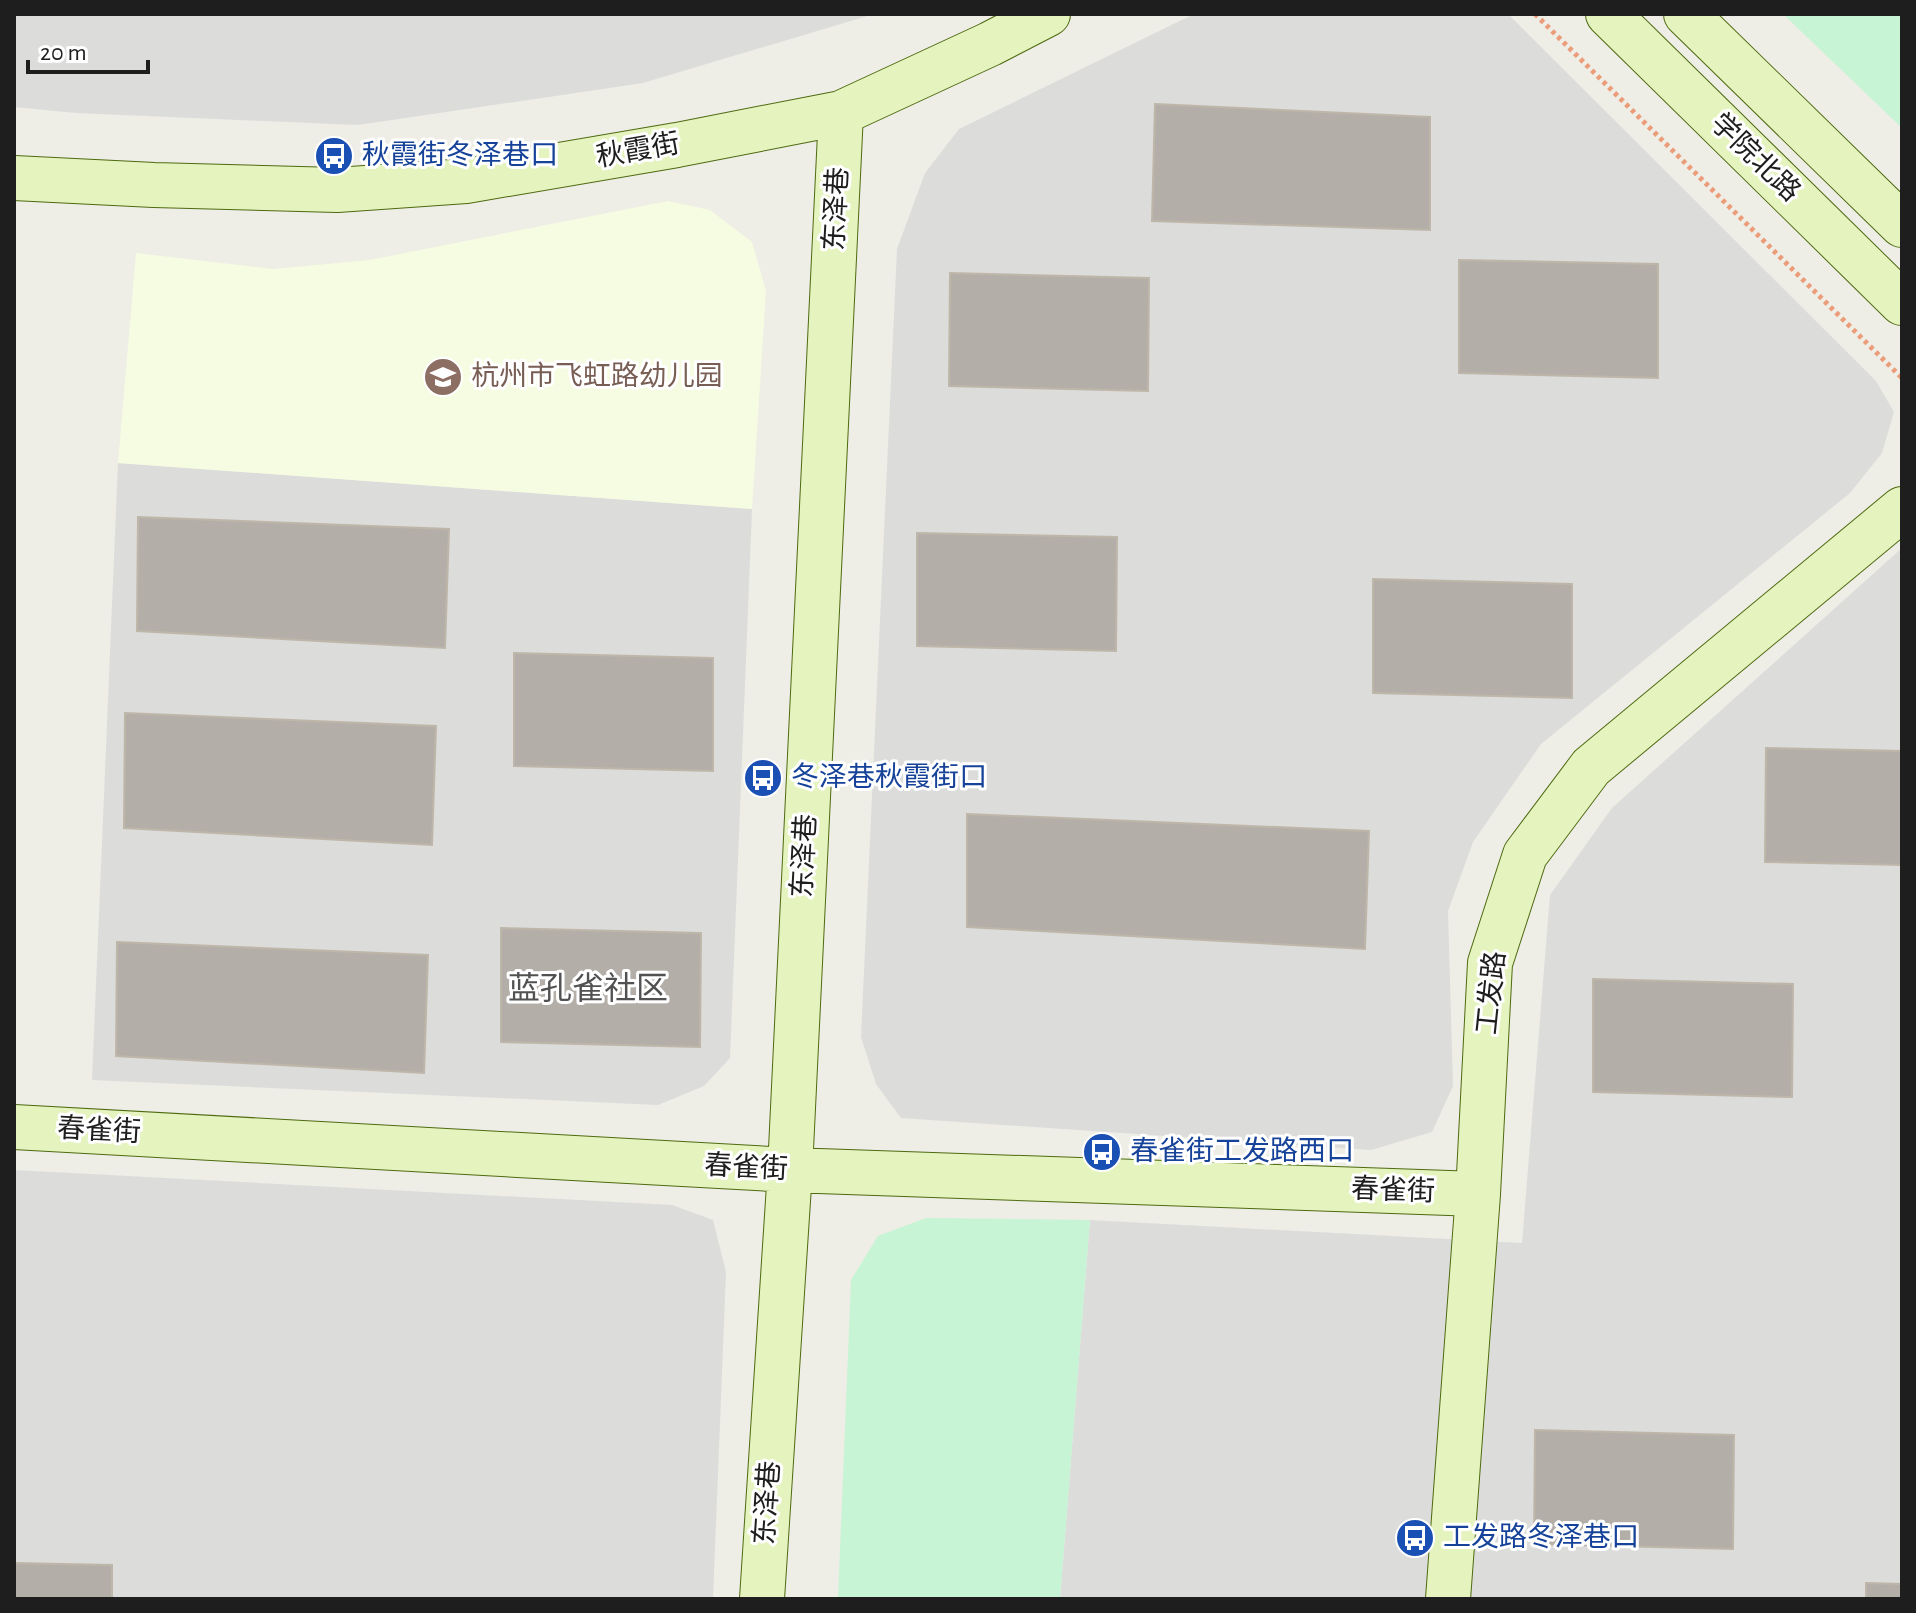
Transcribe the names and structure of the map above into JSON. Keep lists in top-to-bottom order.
{
  "streets": {
    "street": [
      "秋霞街",
      "学院北路",
      "东泽巷",
      "工发路",
      "春雀街"
    ]
  },
  "crossings": [
    ["秋霞街", "东泽巷"],
    ["东泽巷", "春雀街"],
    ["工发路", "春雀街"]
  ],
  "districts": ["蓝孔雀社区"],
  "places": {
    "bus stop": [
      "秋霞街冬泽巷口",
      "冬泽巷秋霞街口",
      "春雀街工发路西口",
      "工发路冬泽巷口"
    ],
    "school or university": ["杭州市飞虹路幼儿园"]
  },
  "scale_bar": "20 m"
}
